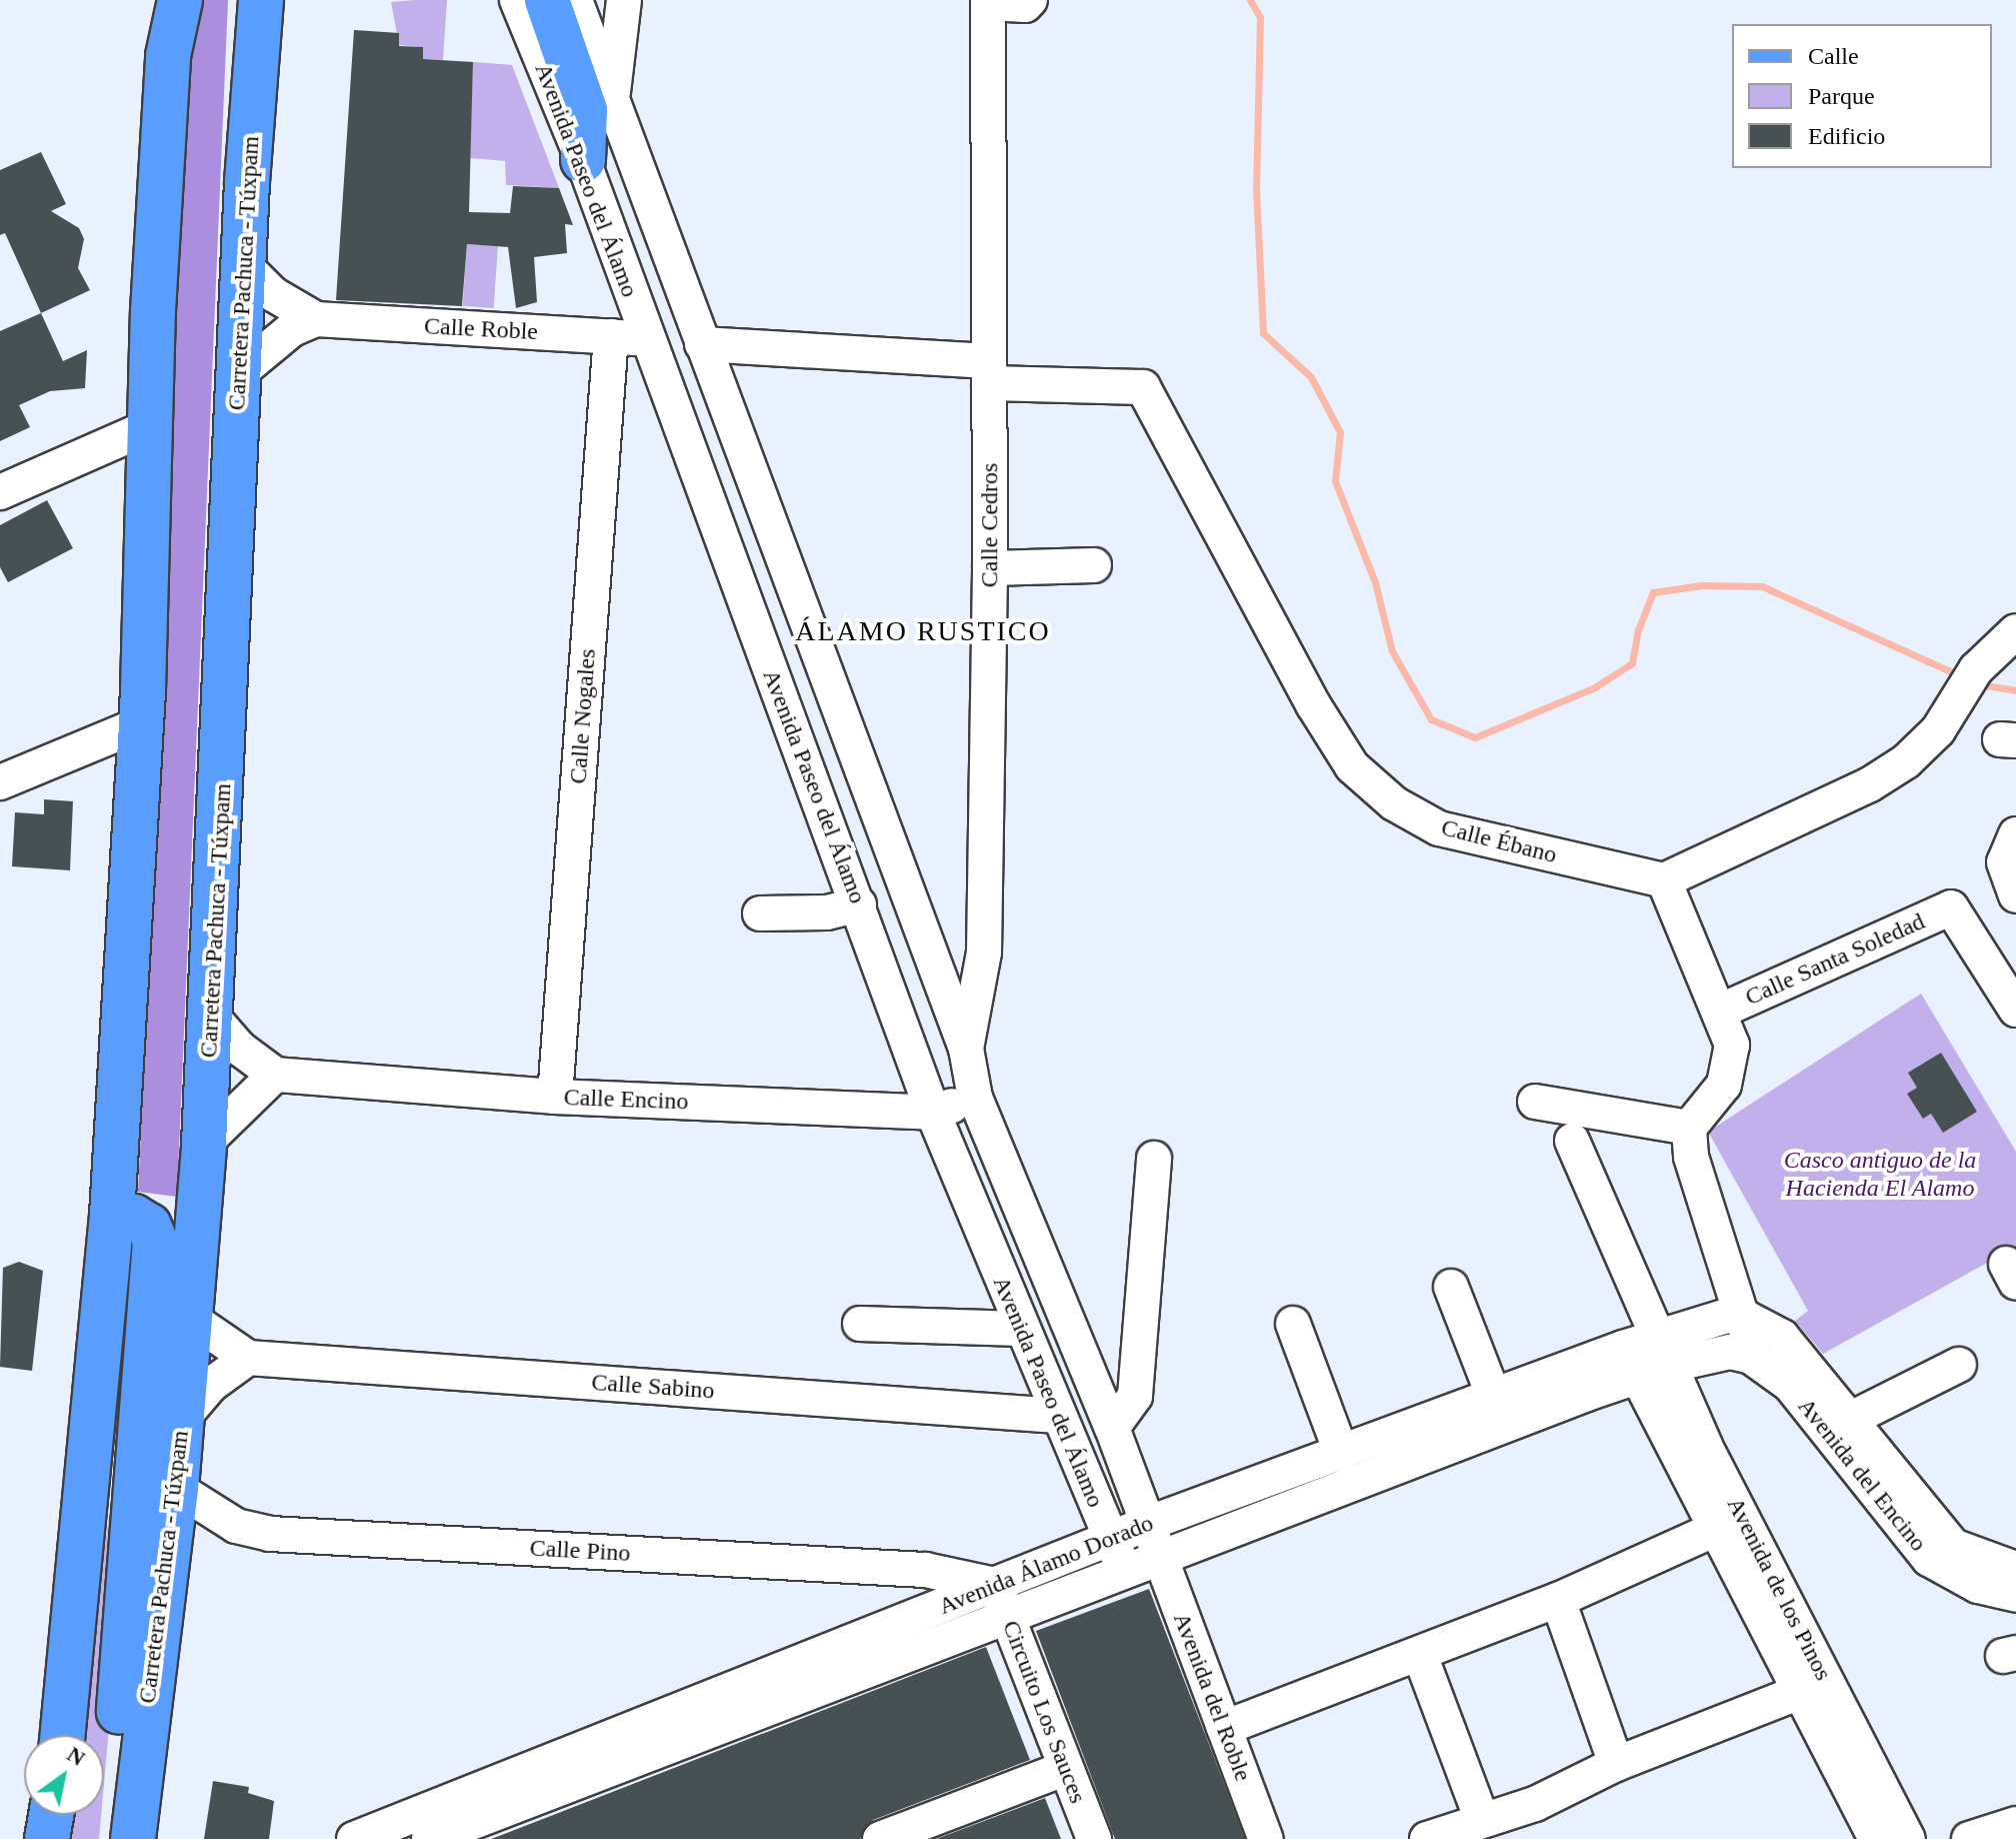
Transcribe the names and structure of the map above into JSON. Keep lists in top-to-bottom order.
{
  "streets": {
    "main road": ["Carretera Pachuca - Túxpam"],
    "street": [
      "Avenida Paseo del Álamo",
      "Calle Roble",
      "Calle Cedros",
      "Calle Nogales",
      "Calle Ébano",
      "Calle Santa Soledad",
      "Calle Encino",
      "Calle Sabino",
      "Avenida del Encino",
      "Calle Pino",
      "Avenida Álamo Dorado",
      "Avenida de los Pinos",
      "Avenida del Roble",
      "Circuito Los Sauces"
    ]
  },
  "crossings": [
    ["Avenida Paseo del Álamo", "Calle Roble"],
    ["Avenida Paseo del Álamo", "Calle Cedros"],
    ["Avenida Paseo del Álamo", "Calle Encino"],
    ["Avenida Paseo del Álamo", "Calle Sabino"],
    ["Avenida Paseo del Álamo", "Avenida Álamo Dorado"],
    ["Avenida Paseo del Álamo", "Avenida del Roble"],
    ["Carretera Pachuca - Túxpam", "Calle Roble"],
    ["Carretera Pachuca - Túxpam", "Calle Pino"],
    ["Calle Roble", "Calle Nogales"],
    ["Calle Cedros", "Calle Ébano"],
    ["Calle Nogales", "Calle Encino"],
    ["Avenida del Encino", "Avenida Álamo Dorado"],
    ["Calle Pino", "Avenida Álamo Dorado"],
    ["Calle Pino", "Circuito Los Sauces"],
    ["Avenida Álamo Dorado", "Avenida de los Pinos"],
    ["Avenida Álamo Dorado", "Avenida del Roble"],
    ["Avenida Álamo Dorado", "Circuito Los Sauces"]
  ],
  "districts": ["ÁLAMO RUSTICO"],
  "parks": ["Casco antiguo de la Hacienda El Alamo"],
  "legend": ["Calle", "Parque", "Edificio"],
  "north": "top right"
}
